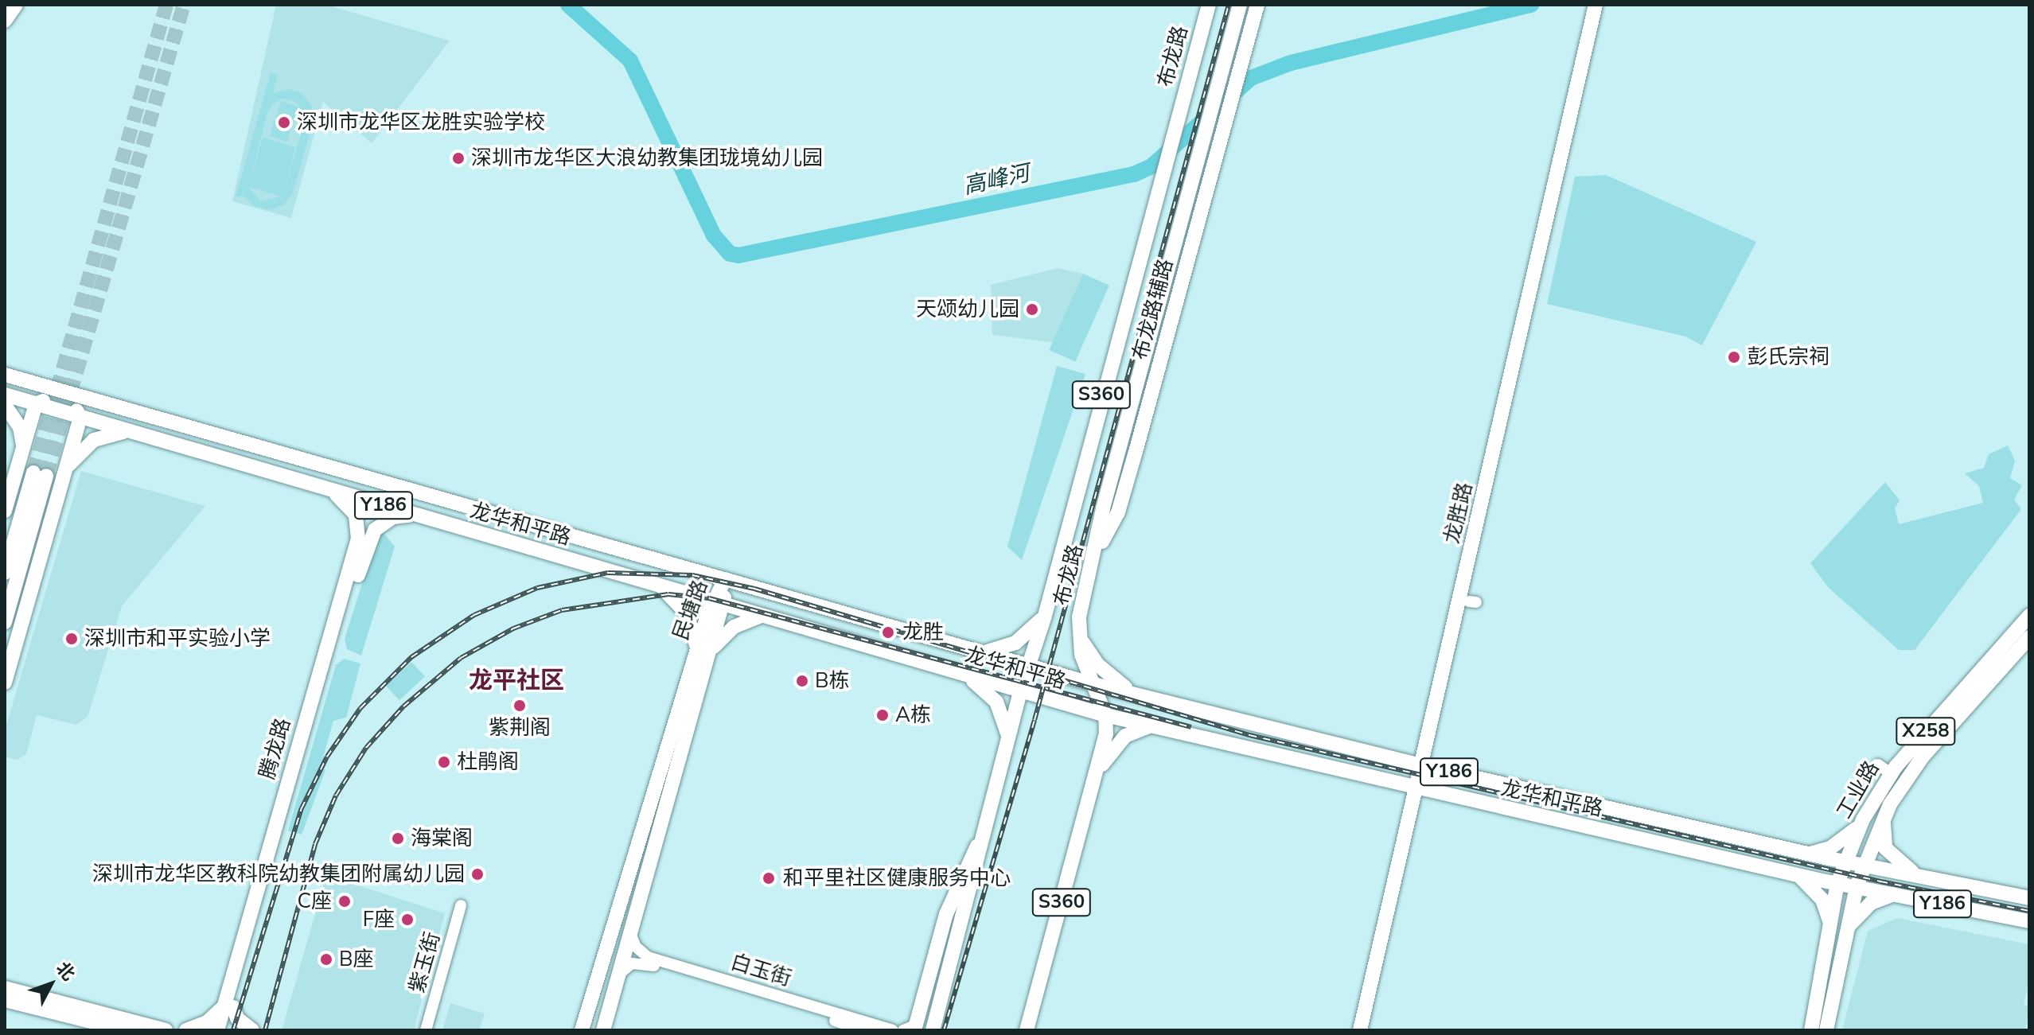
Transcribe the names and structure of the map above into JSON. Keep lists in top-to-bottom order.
{
  "streets": {
    "main road": [
      "布龙路",
      "布龙路辅路",
      "S360",
      "Y186",
      "龙胜路",
      "龙华和平路",
      "民塘路",
      "X258",
      "腾龙路",
      "工业路"
    ],
    "street": ["紫玉街", "白玉街"]
  },
  "crossings": [
    ["布龙路", "布龙路辅路"],
    ["布龙路", "龙华和平路"],
    ["龙胜路", "龙华和平路"],
    ["龙华和平路", "民塘路"],
    ["龙华和平路", "腾龙路"],
    ["龙华和平路", "工业路"],
    ["民塘路", "白玉街"]
  ],
  "districts": ["龙平社区"],
  "water": ["高峰河"],
  "places": [
    "深圳市龙华区龙胜实验学校",
    "深圳市龙华区大浪幼教集团珑境幼儿园",
    "天颂幼儿园",
    "彭氏宗祠",
    "龙胜",
    "深圳市和平实验小学",
    "B栋",
    "紫荆阁",
    "A栋",
    "杜鹃阁",
    "海棠阁",
    "深圳市龙华区教科院幼教集团附属幼儿园",
    "和平里社区健康服务中心",
    "C座",
    "F座",
    "B座"
  ],
  "north": "top right"
}
